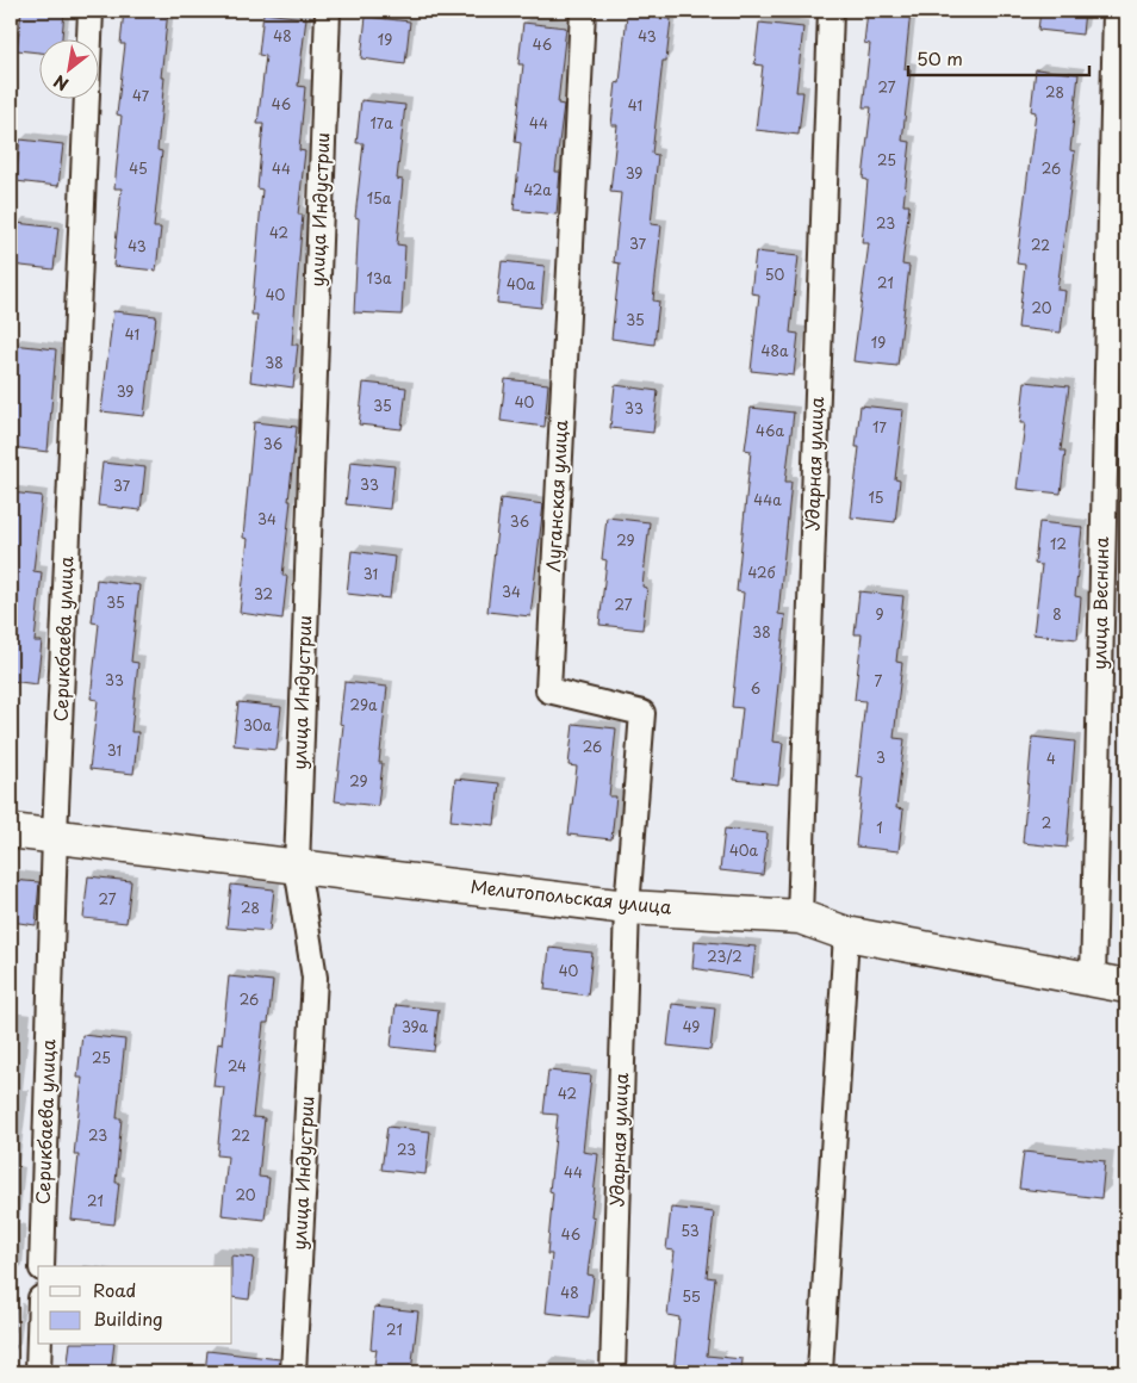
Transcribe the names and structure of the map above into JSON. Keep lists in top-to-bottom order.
{
  "streets": {
    "street": [
      "улица Индустрии",
      "Ударная улица",
      "Луганская улица",
      "улица Веснина",
      "Серикбаева улица",
      "Мелитопольская улица"
    ]
  },
  "crossings": [
    ["улица Индустрии", "Мелитопольская улица"],
    ["Ударная улица", "Луганская улица"],
    ["Ударная улица", "Мелитопольская улица"],
    ["Луганская улица", "Мелитопольская улица"],
    ["улица Веснина", "Мелитопольская улица"],
    ["Серикбаева улица", "Мелитопольская улица"]
  ],
  "house_numbers": [
    "48",
    "43",
    "19",
    "46",
    "27",
    "28",
    "47",
    "46",
    "41",
    "17а",
    "44",
    "25",
    "45",
    "44",
    "26",
    "39",
    "42а",
    "15а",
    "23",
    "42",
    "37",
    "22",
    "43",
    "50",
    "13а",
    "21",
    "40а",
    "40",
    "20",
    "35",
    "41",
    "19",
    "48а",
    "38",
    "39",
    "40",
    "35",
    "33",
    "17",
    "46а",
    "36",
    "33",
    "37",
    "15",
    "44а",
    "34",
    "36",
    "29",
    "12",
    "42б",
    "31",
    "34",
    "32",
    "35",
    "27",
    "9",
    "8",
    "38",
    "33",
    "7",
    "6",
    "29а",
    "30а",
    "26",
    "31",
    "3",
    "4",
    "29",
    "2",
    "1",
    "40а",
    "27",
    "28",
    "23/2",
    "40",
    "26",
    "39а",
    "49",
    "25",
    "24",
    "42",
    "23",
    "22",
    "23",
    "44",
    "20",
    "21",
    "53",
    "46",
    "48",
    "55",
    "21"
  ],
  "legend": ["Road", "Building"],
  "scale_bar": "50 m",
  "north": "bottom left"
}
